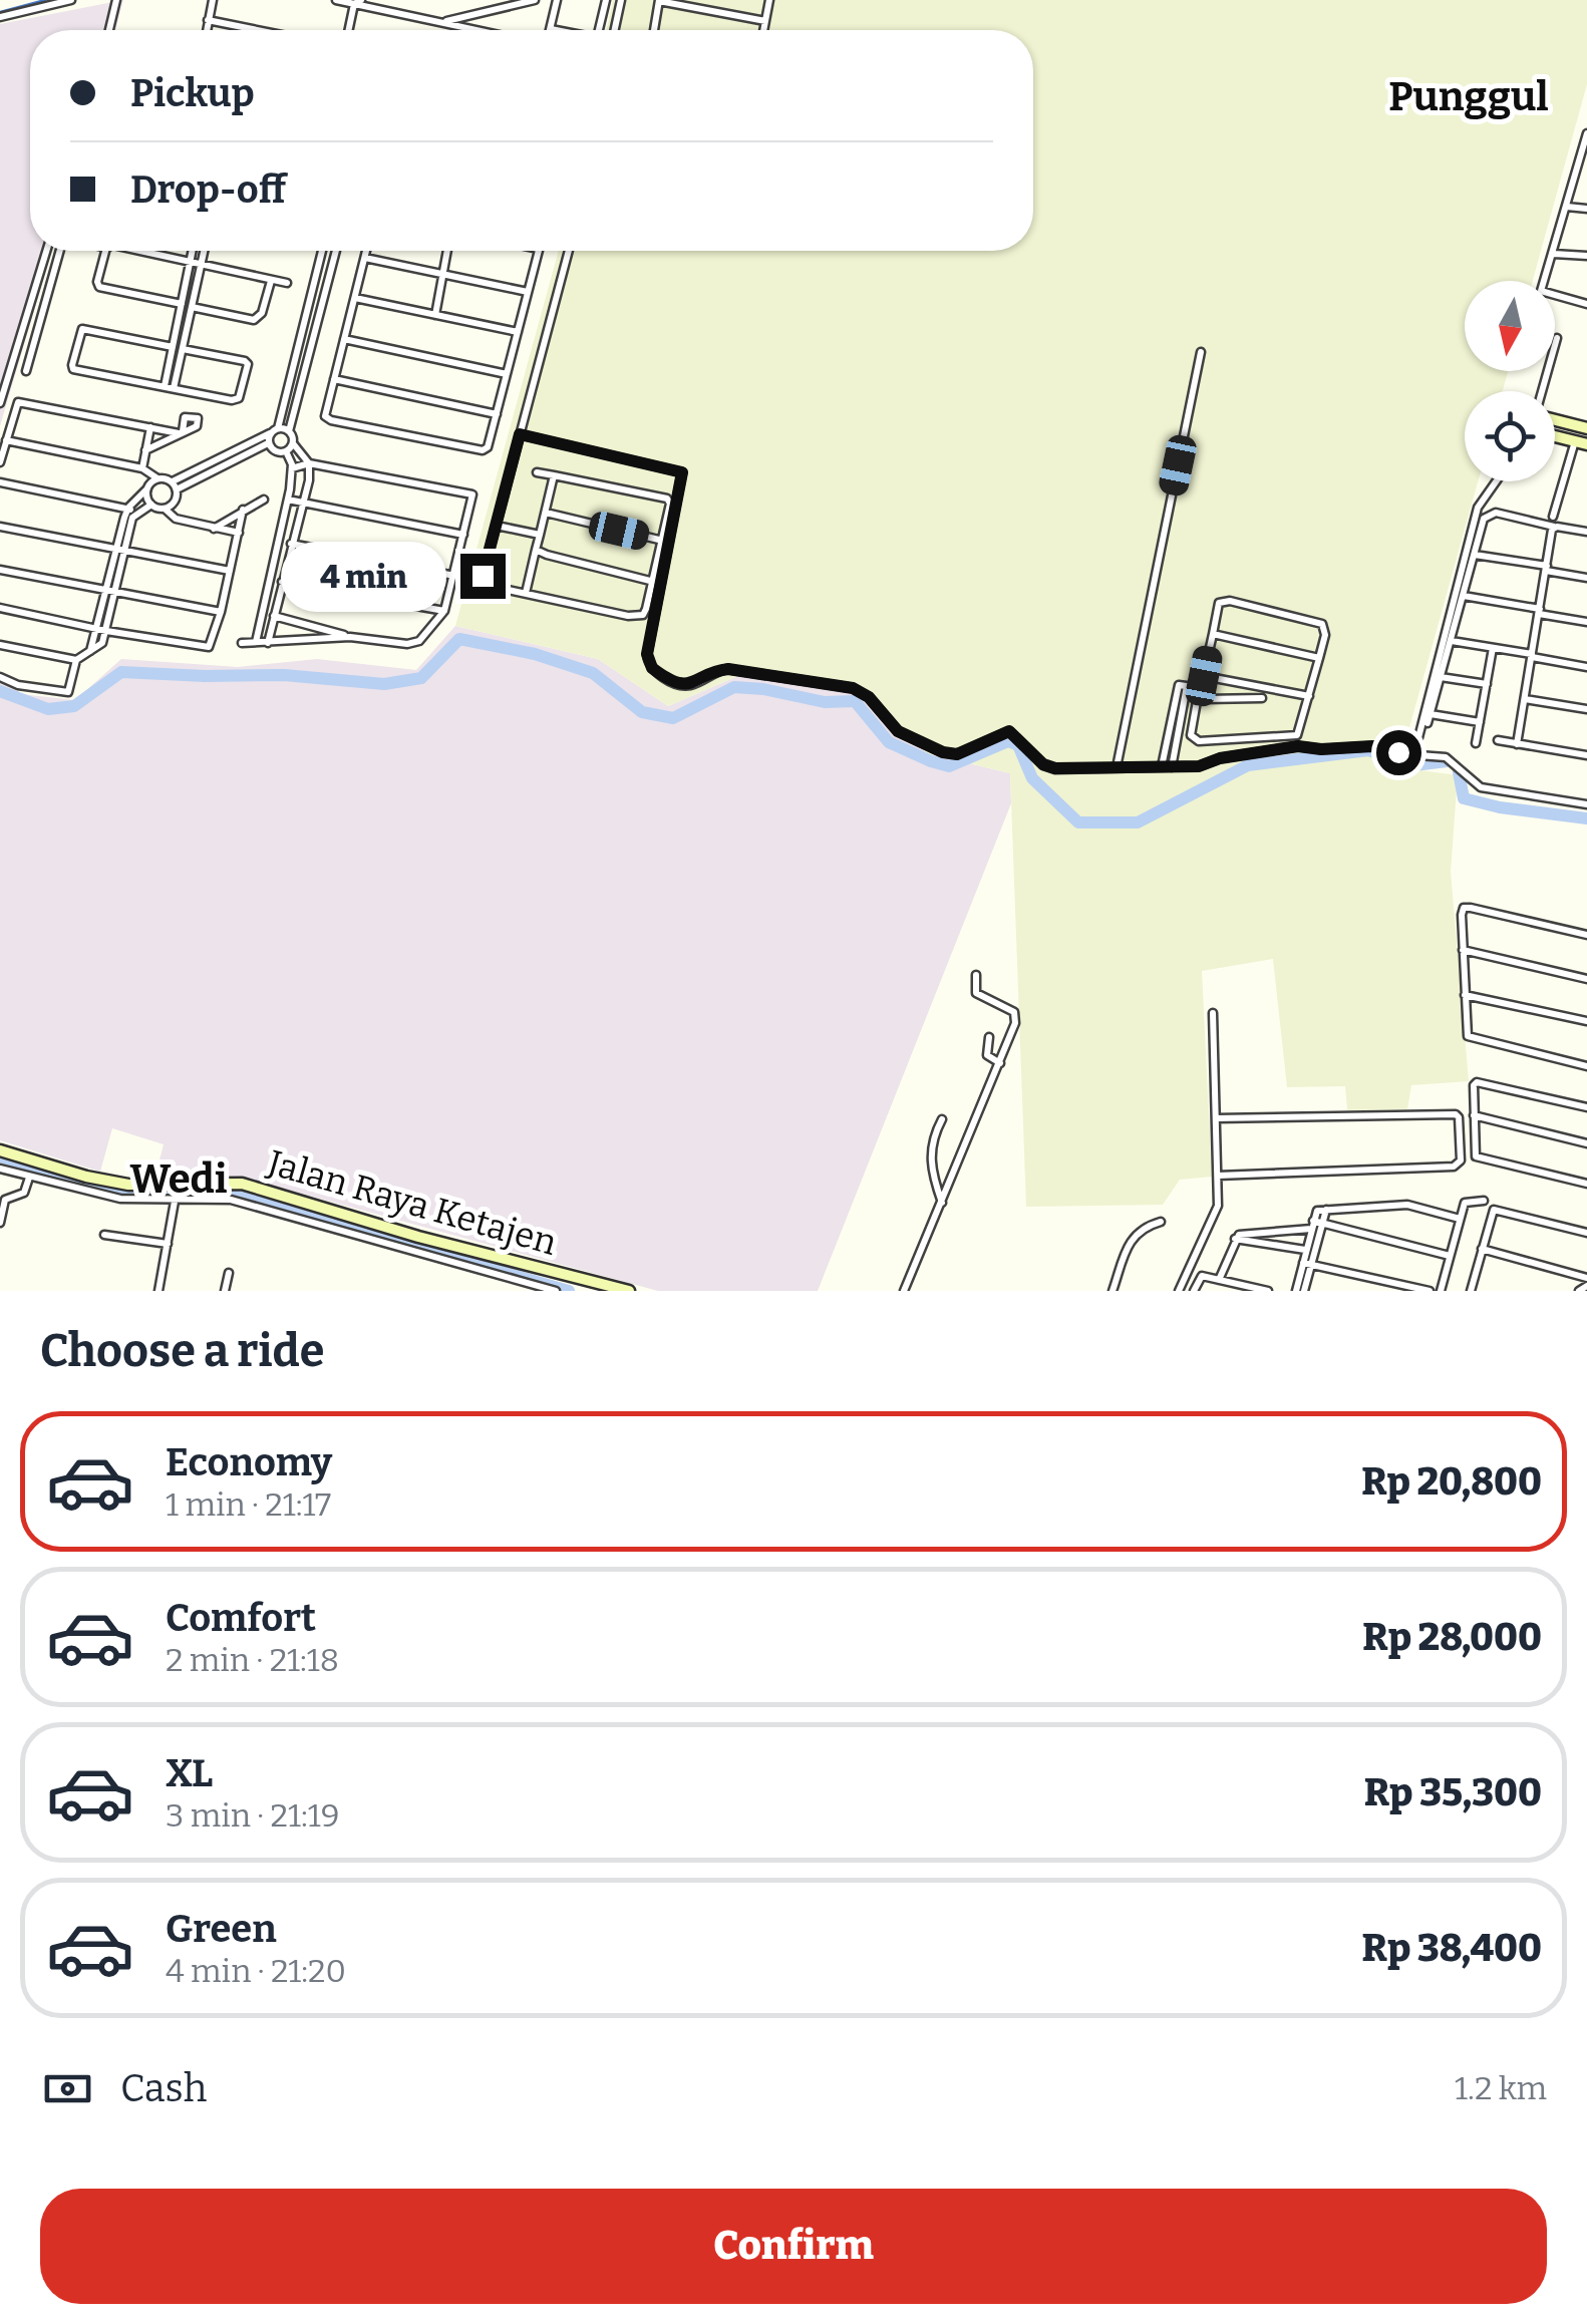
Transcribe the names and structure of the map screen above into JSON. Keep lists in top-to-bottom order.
{
  "streets": {
    "street": ["Jalan Raya Ketajen"]
  },
  "districts": ["Punggul", "Wedi"],
  "north": "bottom",
  "page": {
    "banner": ["Pickup", "Drop-off"],
    "bubble": "4 min",
    "heading": "Choose a ride",
    "list": [
      {
        "name": "Economy",
        "note": "1 min · 21:17",
        "value": "Rp 20,800"
      },
      {
        "name": "Comfort",
        "note": "2 min · 21:18",
        "value": "Rp 28,000"
      },
      {
        "name": "XL",
        "note": "3 min · 21:19",
        "value": "Rp 35,300"
      },
      {
        "name": "Green",
        "note": "4 min · 21:20",
        "value": "Rp 38,400"
      }
    ],
    "pay": ["Cash", "1.2 km"],
    "buttons": "Confirm"
  }
}
